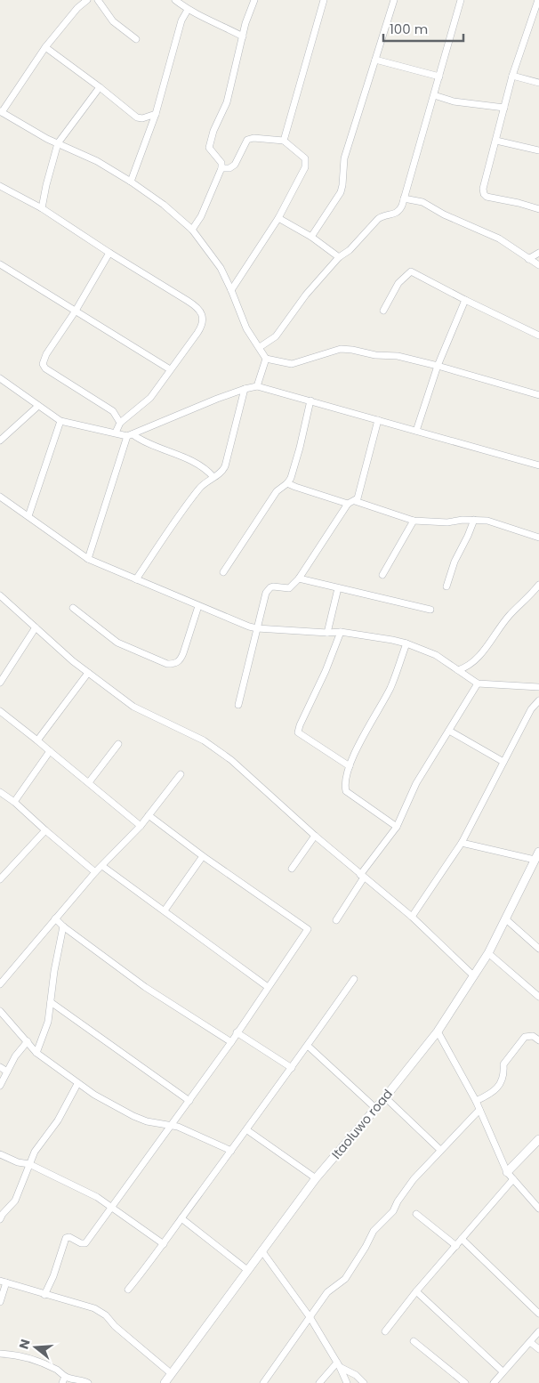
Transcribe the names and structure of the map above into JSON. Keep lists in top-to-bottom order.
{
  "streets": {
    "street": ["Itaoluwo road"]
  },
  "scale_bar": "100 m",
  "north": "left"
}
